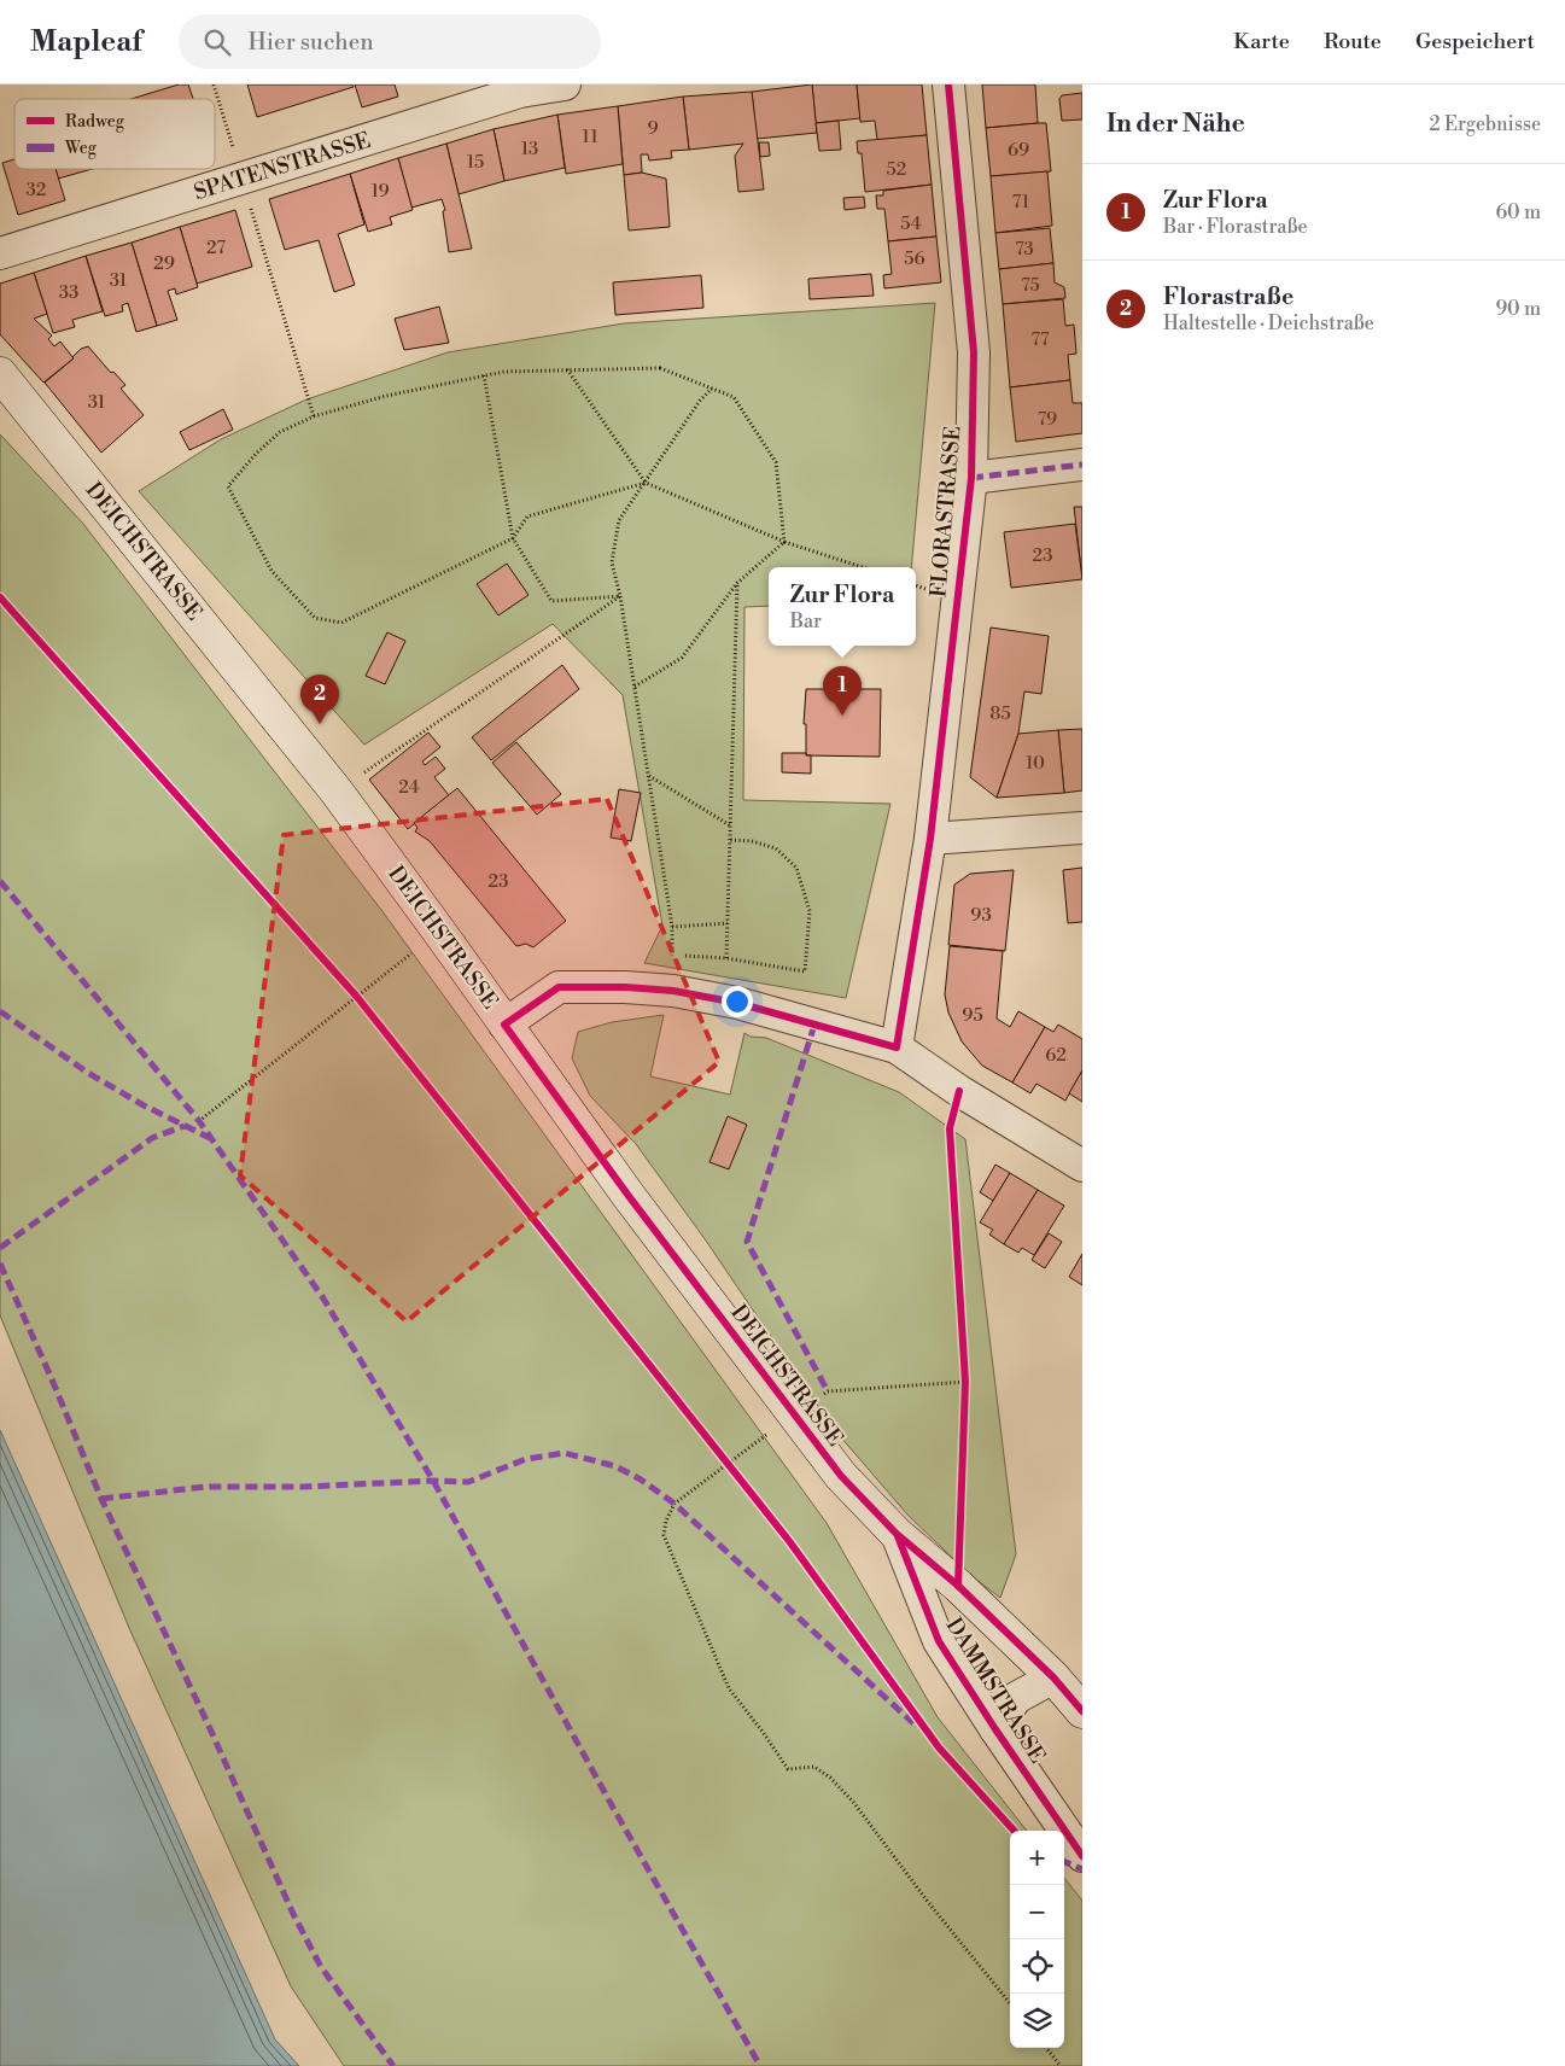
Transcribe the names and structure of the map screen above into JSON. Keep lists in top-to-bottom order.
{
  "streets": {
    "street": [
      "SPATENSTRASSE",
      "FLORASTRASSE",
      "DEICHSTRASSE",
      "DAMMSTRASSE"
    ]
  },
  "crossings": [
    ["DEICHSTRASSE", "DAMMSTRASSE"]
  ],
  "house_numbers": [
    "9",
    "11",
    "13",
    "69",
    "15",
    "52",
    "32",
    "19",
    "71",
    "54",
    "27",
    "73",
    "56",
    "29",
    "31",
    "75",
    "33",
    "77",
    "31",
    "79",
    "23",
    "85",
    "10",
    "24",
    "23",
    "93",
    "95",
    "62"
  ],
  "legend": ["Radweg", "Weg"],
  "page": {
    "header": "Mapleaf",
    "search": "Hier suchen",
    "nav": ["Karte", "Route", "Gespeichert"],
    "heading": ["In der Nähe", "2 Ergebnisse"],
    "list": [
      {
        "mark": "1",
        "name": "Zur Flora",
        "note": "Bar · Florastraße",
        "value": "60 m"
      },
      {
        "mark": "2",
        "name": "Florastraße",
        "note": "Haltestelle · Deichstraße",
        "value": "90 m"
      }
    ],
    "popup": ["Zur Flora", "Bar"],
    "pins": ["1", "2"],
    "map_buttons": ["+", "−"]
  }
}
